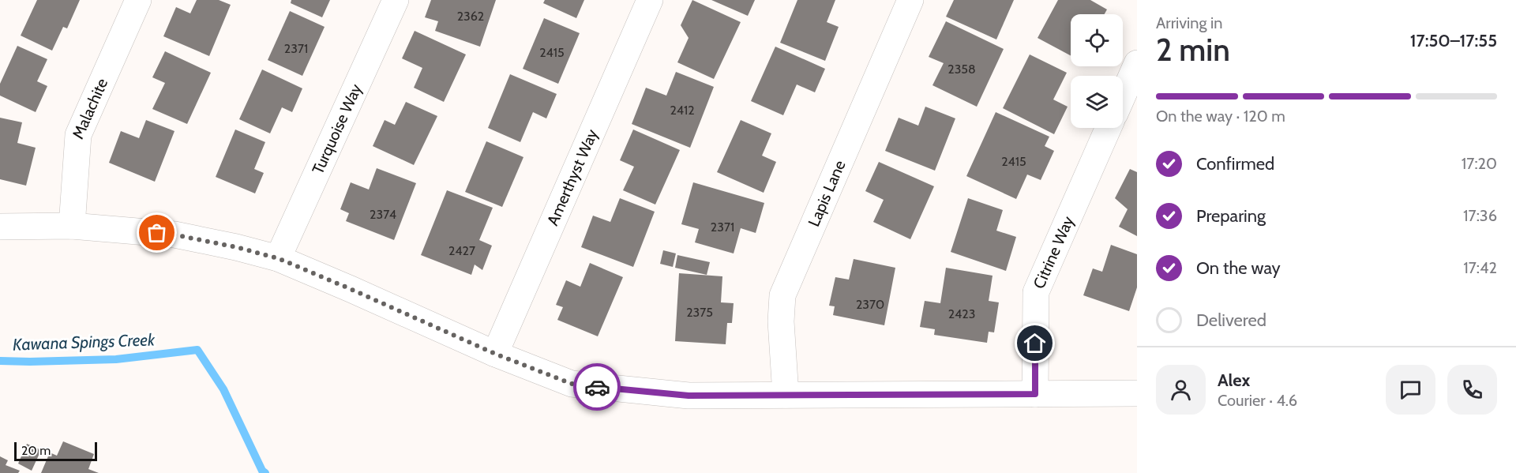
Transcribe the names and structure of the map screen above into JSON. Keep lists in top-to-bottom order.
{
  "streets": {
    "street": [
      "Malachite",
      "Turquoise Way",
      "Amerthyst Way",
      "Lapis Lane",
      "Citrine Way"
    ]
  },
  "water": ["Kawana Spings Creek"],
  "house_numbers": [
    "2362",
    "2371",
    "2415",
    "2358",
    "2412",
    "2415",
    "2374",
    "2371",
    "2427",
    "2370",
    "2375",
    "2423"
  ],
  "scale_bar": "20 m",
  "page": {
    "heading": ["2 min", "Arriving in", "17:50–17:55"],
    "panel": ["Alex", "Courier · 4.6"],
    "bar": "On the way · 120 m",
    "list": [
      ["Confirmed", "17:20"],
      ["Preparing", "17:36"],
      ["On the way", "17:42"],
      "Delivered"
    ],
    "scale": "20 m"
  }
}
